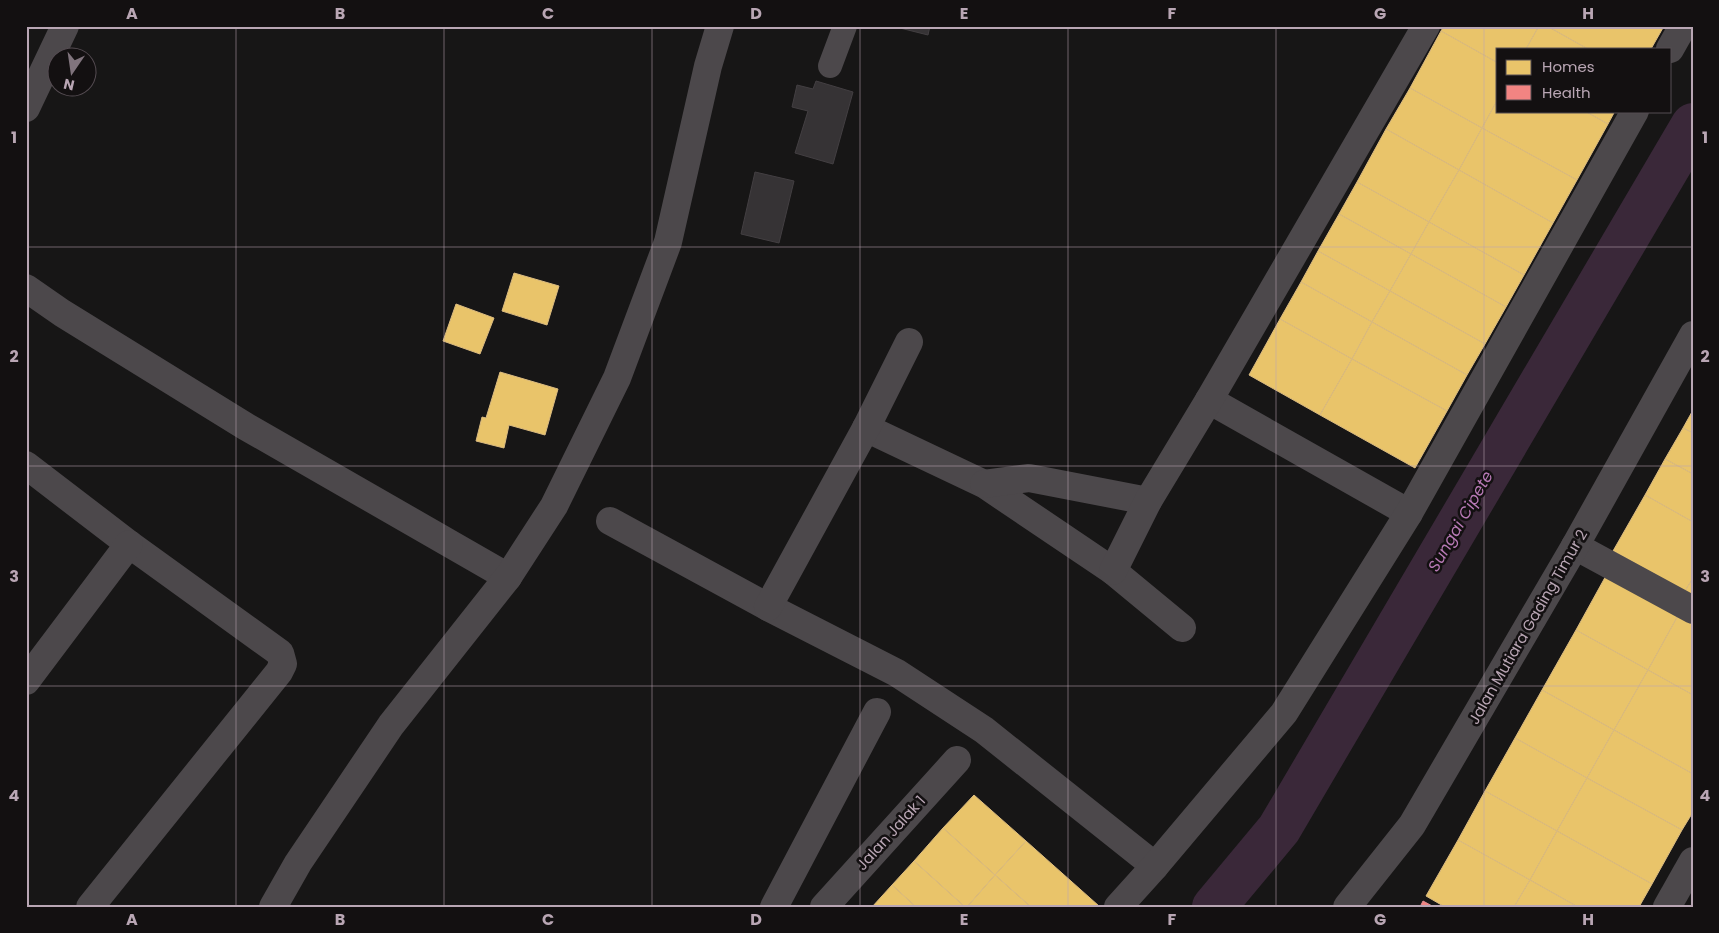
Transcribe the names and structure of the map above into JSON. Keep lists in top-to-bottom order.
{
  "streets": {
    "street": ["Jalan Mutiara Gading Timur 2", "Jalan Jalak 1"]
  },
  "water": ["Sungai Cipete"],
  "legend": ["Homes", "Health"],
  "north": "bottom",
  "grid": {
    "columns": [
      "A",
      "B",
      "C",
      "D",
      "E",
      "F",
      "G",
      "H"
    ],
    "rows": [
      "1",
      "2",
      "3",
      "4"
    ]
  }
}
